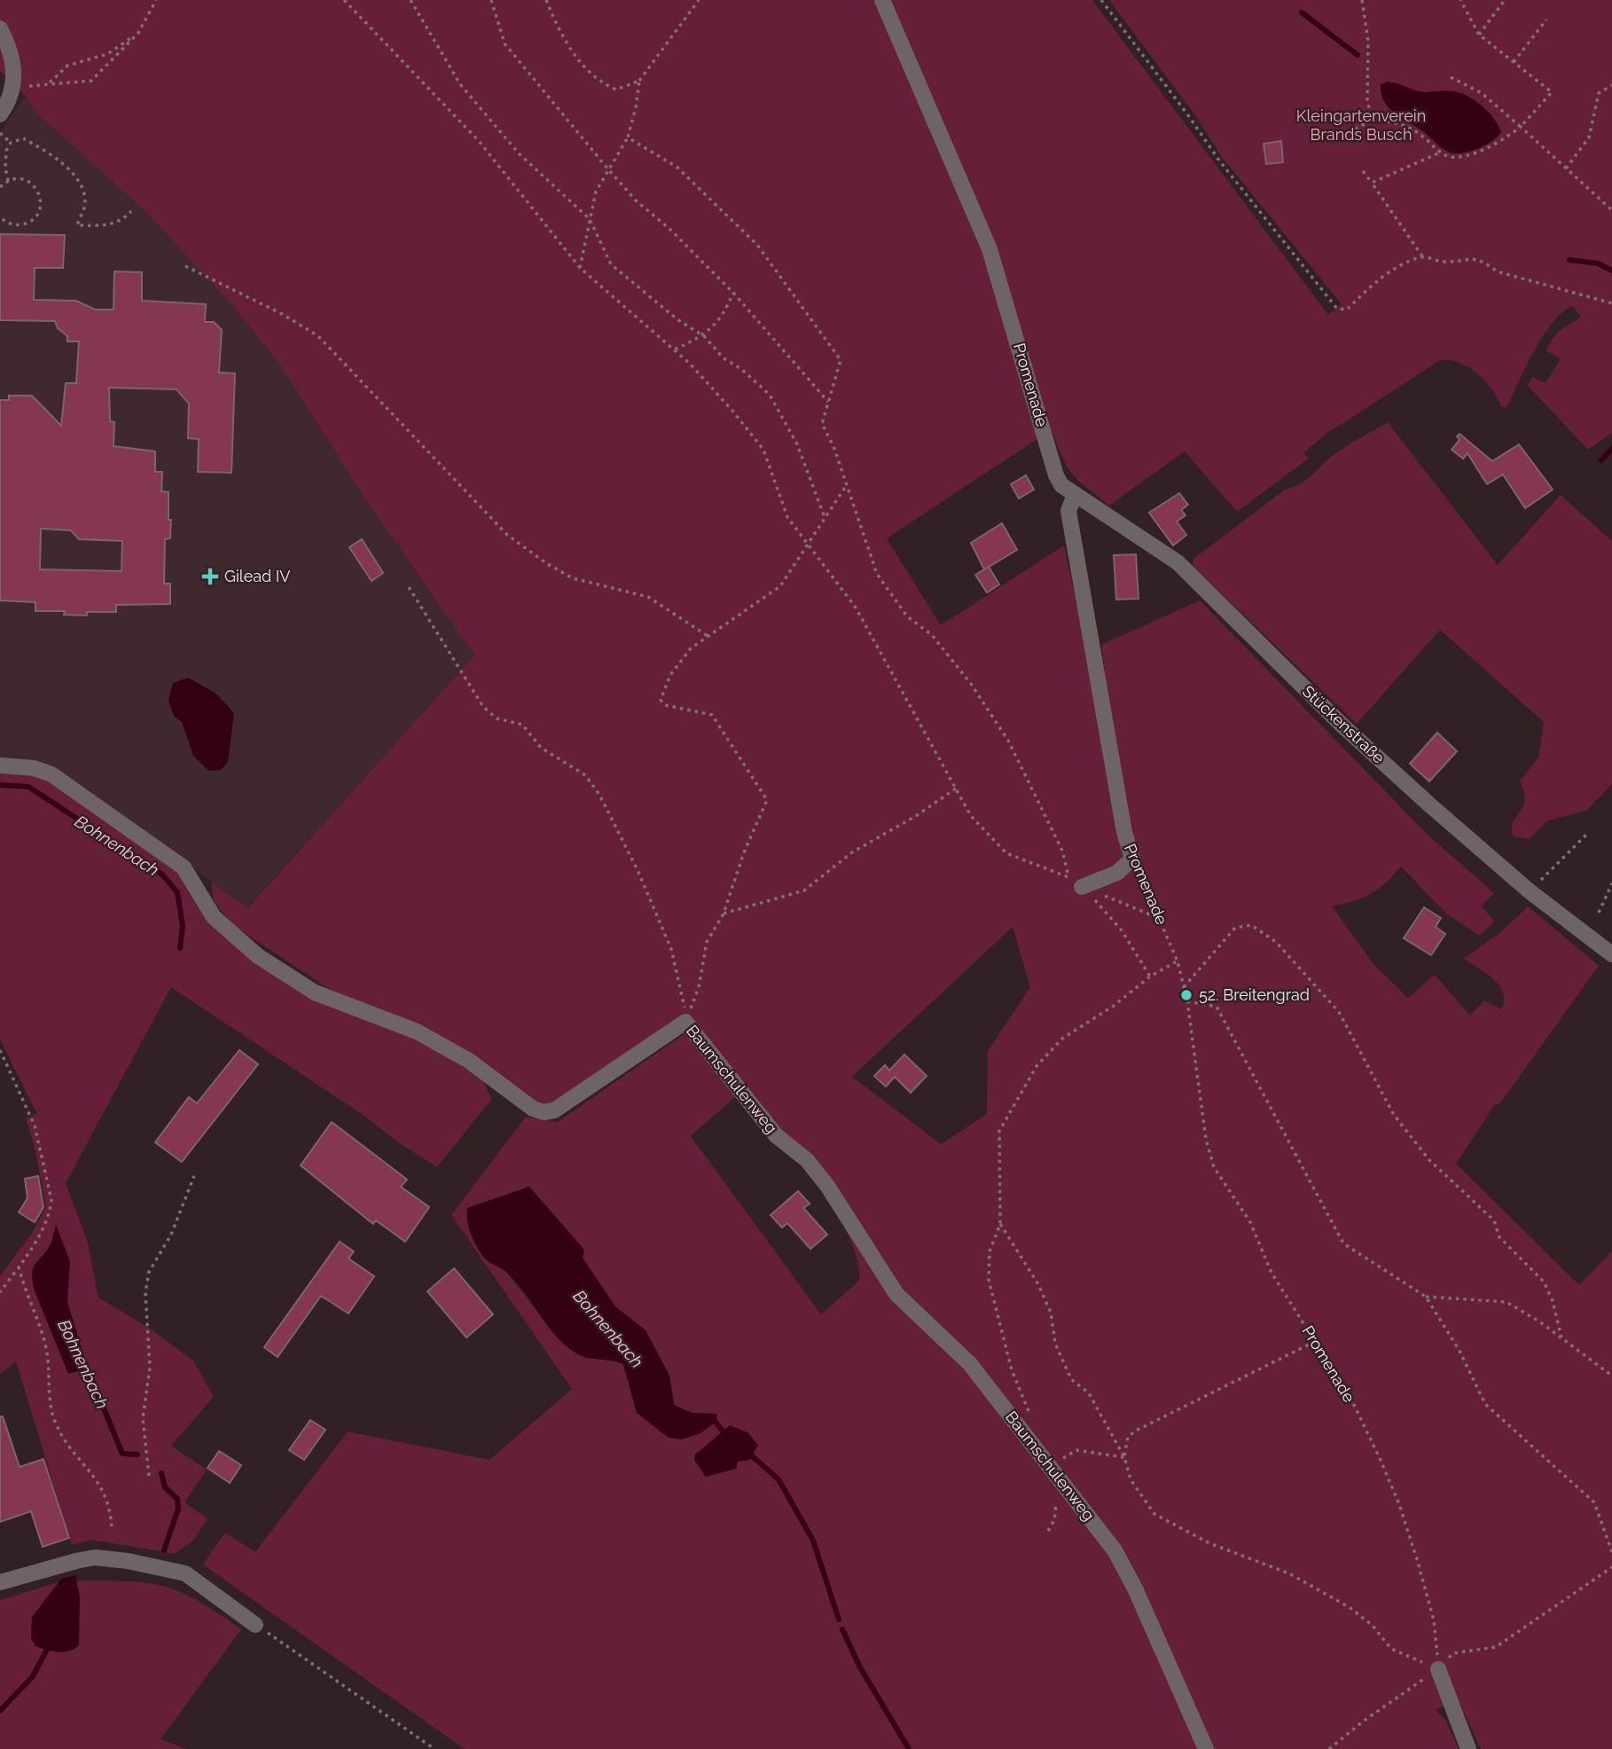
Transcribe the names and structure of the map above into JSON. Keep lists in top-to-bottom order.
{
  "streets": {
    "street": ["Promenade", "Stückenstraße", "Baumschulenweg"]
  },
  "crossings": [
    ["Promenade", "Stückenstraße"]
  ],
  "water": ["Bohnenbach"],
  "parks": ["Kleingartenverein Brands Busch"],
  "places": {
    "health": ["Gilead IV"],
    "other": ["52. Breitengrad"]
  }
}
